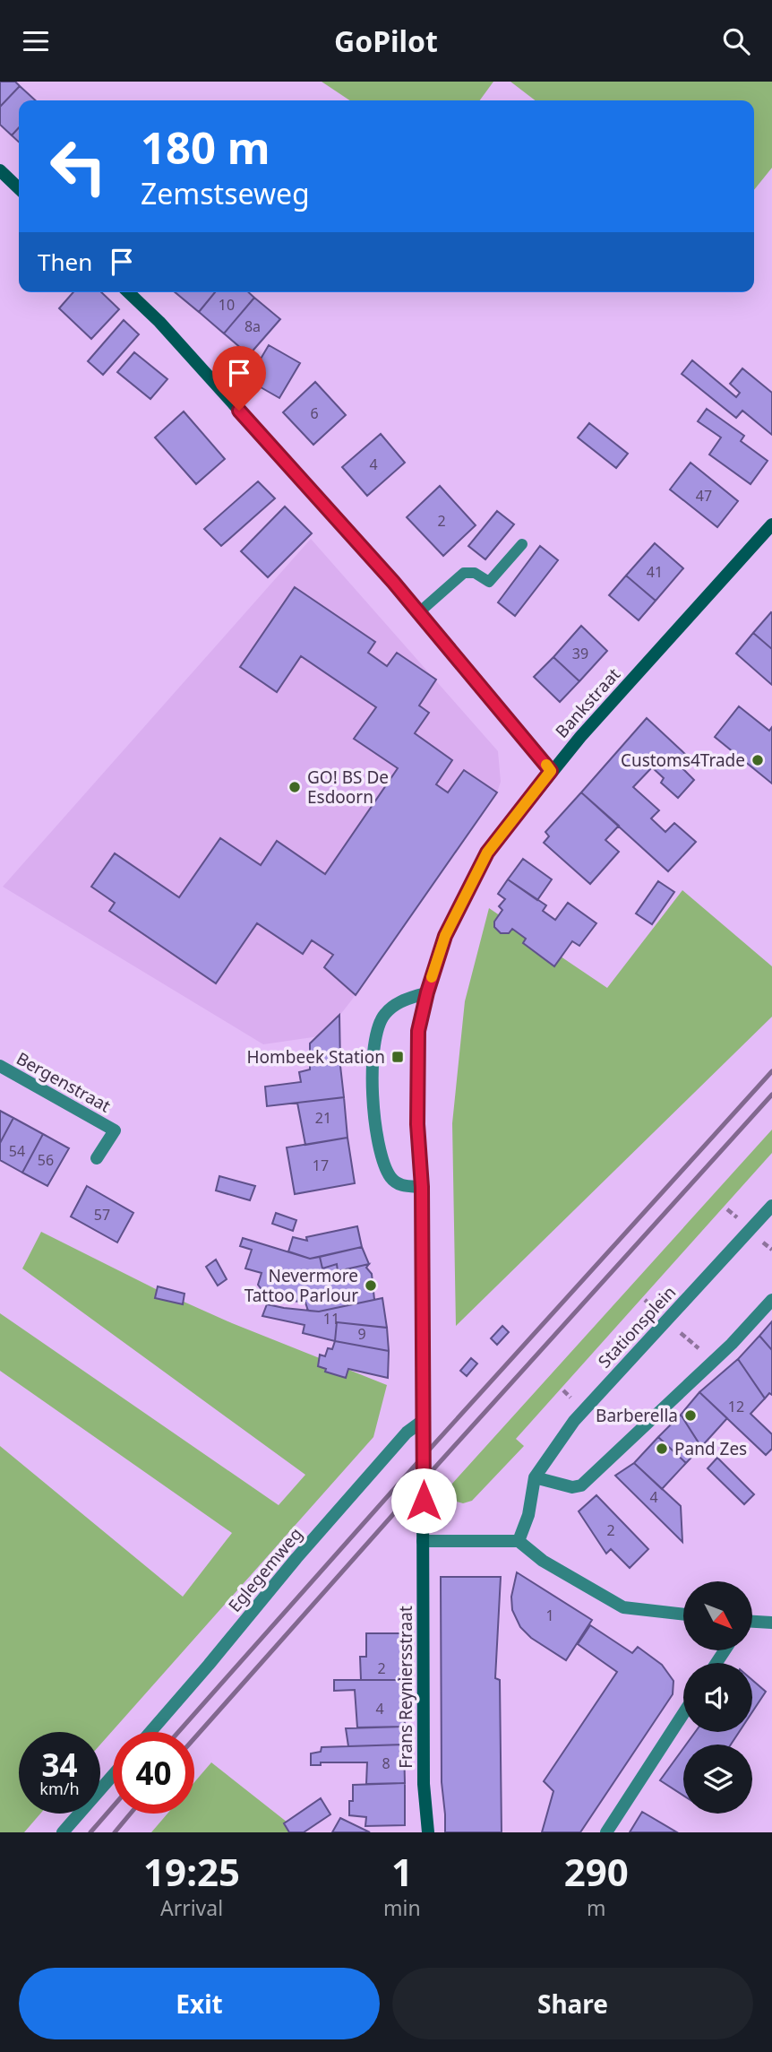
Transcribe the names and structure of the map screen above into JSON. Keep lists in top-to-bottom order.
{
  "streets": {
    "street": [
      "Bankstraat",
      "Bergenstraat",
      "Stationsplein",
      "Eglegemweg",
      "Frans Reyniersstraat"
    ]
  },
  "crossings": [
    ["Bankstraat", "Eglegemweg"],
    ["Bankstraat", "Frans Reyniersstraat"]
  ],
  "places": {
    "other": [
      "Customs4Trade",
      "GO! BS De Esdoorn",
      "Nevermore Tattoo Parlour",
      "Barberella",
      "Pand Zes"
    ],
    "transit": ["Hombeek Station"]
  },
  "house_numbers": [
    "10",
    "8a",
    "6",
    "4",
    "47",
    "2",
    "41",
    "39",
    "21",
    "54",
    "56",
    "17",
    "57",
    "11",
    "9",
    "12",
    "4",
    "2",
    "1",
    "2",
    "4",
    "8"
  ],
  "north": "bottom right",
  "page": {
    "header": "GoPilot",
    "turn": ["180 m", "Zemstseweg"],
    "then": "Then",
    "speed": "34 km/h",
    "limit": "40",
    "eta": [
      "19:25",
      "Arrival",
      "1",
      "min",
      "290",
      "m"
    ],
    "buttons": ["Exit", "Share"]
  }
}
